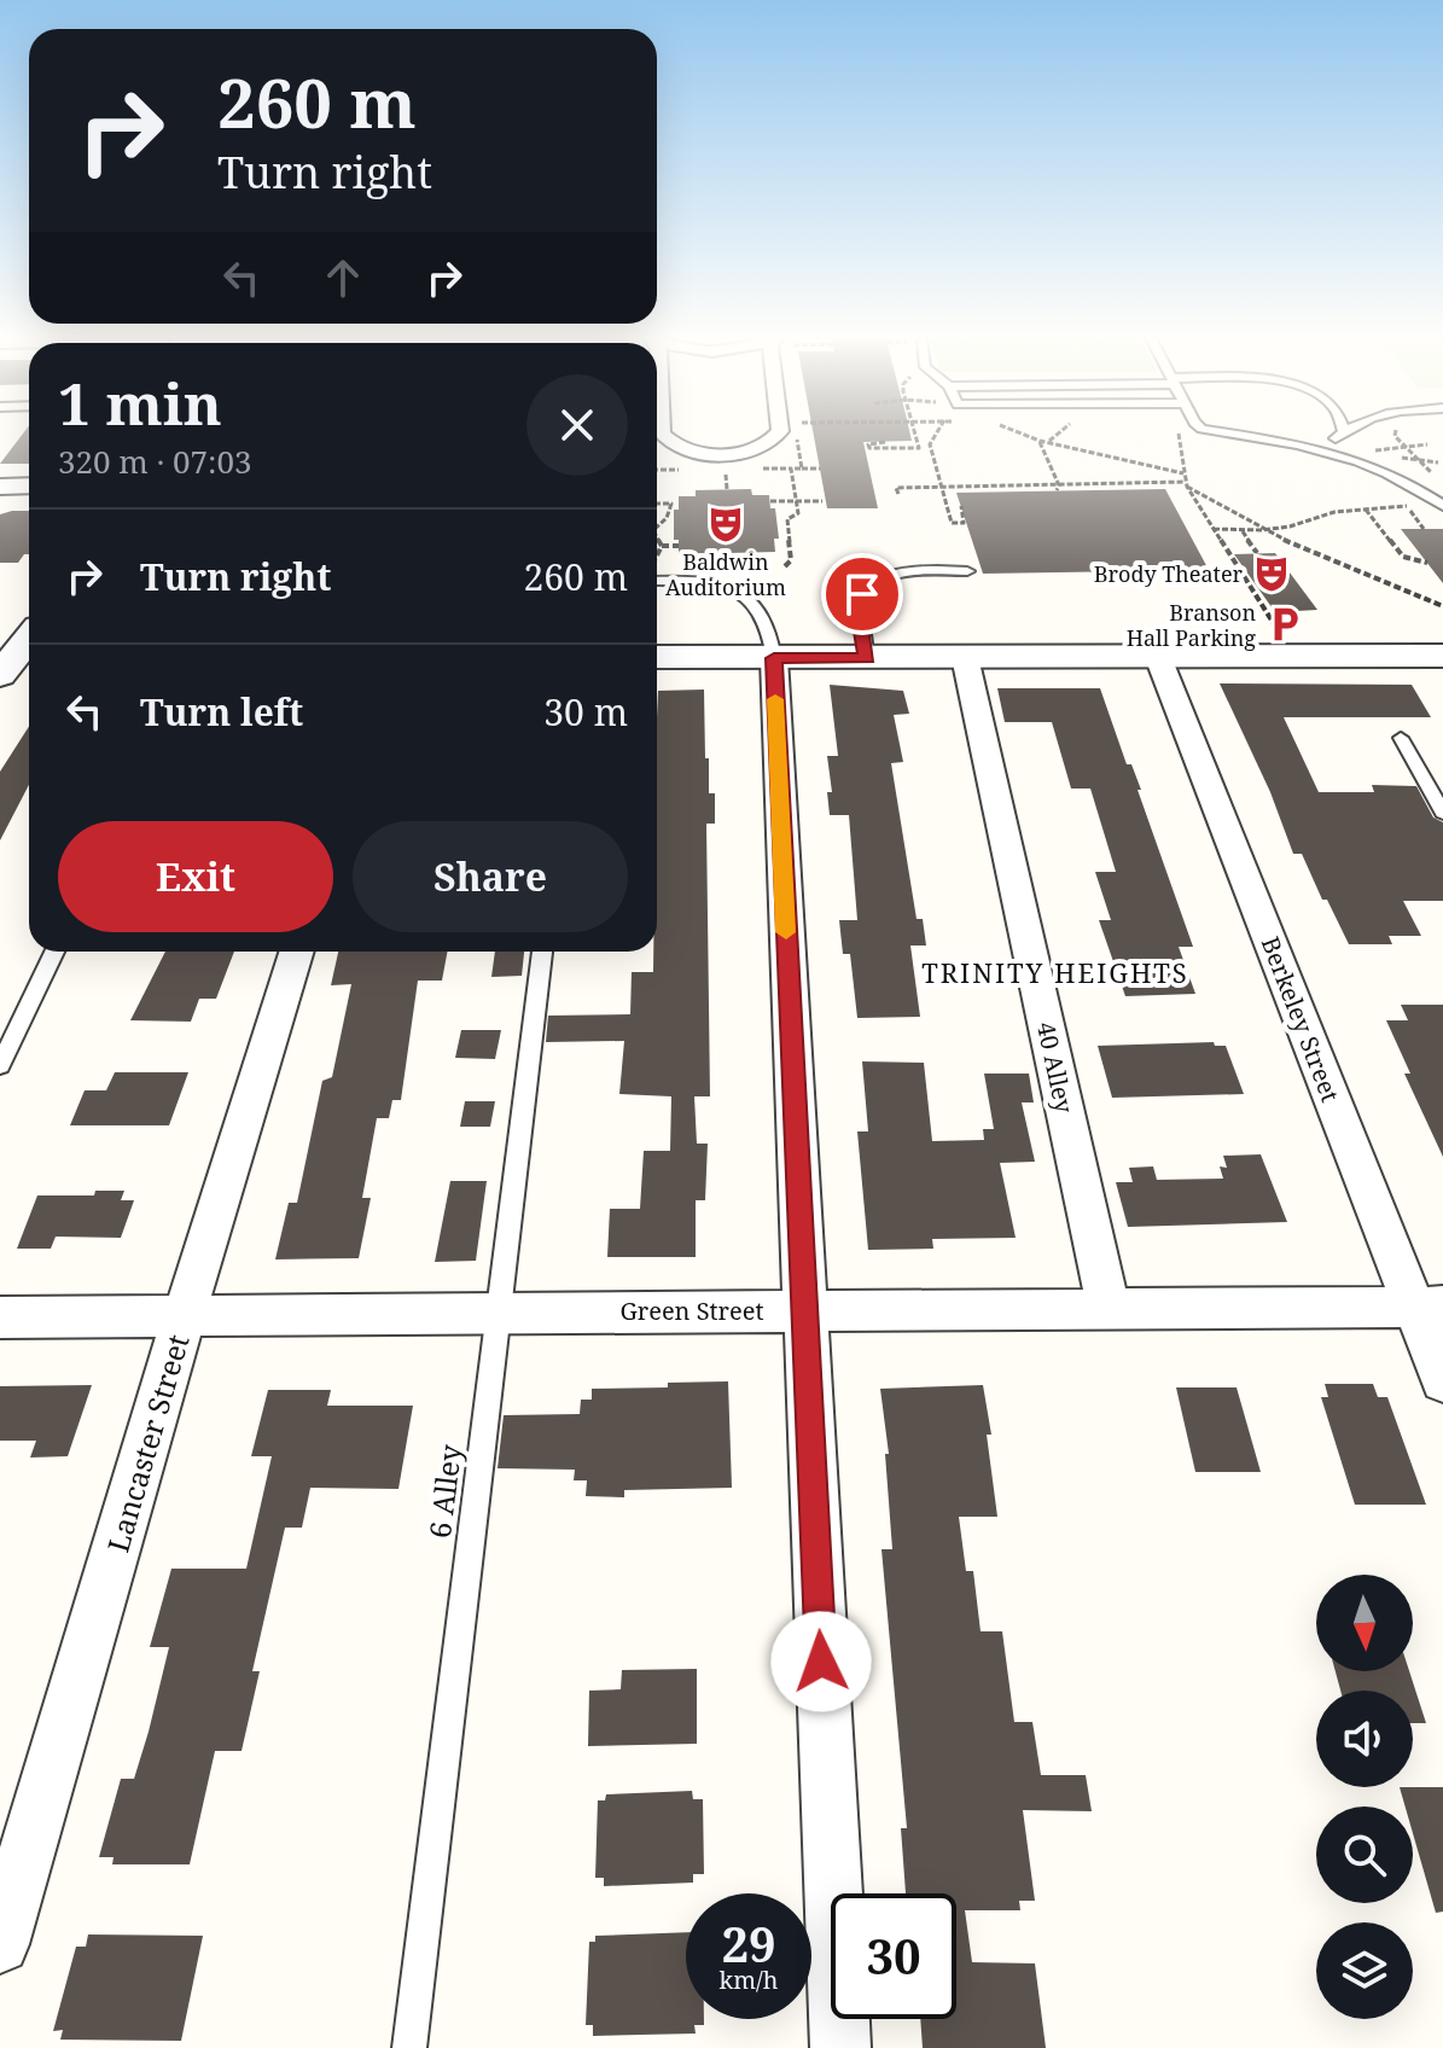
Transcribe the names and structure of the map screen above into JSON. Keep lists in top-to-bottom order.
{
  "streets": {
    "street": [
      "Berkeley Street",
      "40 Alley",
      "Green Street",
      "Lancaster Street"
    ],
    "lane": ["6 Alley"]
  },
  "crossings": [
    ["Berkeley Street", "Green Street"],
    ["40 Alley", "Green Street"],
    ["Green Street", "Lancaster Street"],
    ["Green Street", "6 Alley"]
  ],
  "districts": ["TRINITY HEIGHTS"],
  "places": {
    "theatre": ["Baldwin Auditorium", "Brody Theater"],
    "parking": ["Branson Hall Parking"]
  },
  "north": "bottom",
  "page": {
    "turn": ["260 m", "Turn right"],
    "heading": ["1 min", "320 m · 07:03"],
    "list": [
      {
        "name": "Turn right",
        "value": "260 m"
      },
      {
        "name": "Turn left",
        "value": "30 m"
      }
    ],
    "buttons": ["Exit", "Share"],
    "speed": "29 km/h",
    "limit": "30"
  }
}
